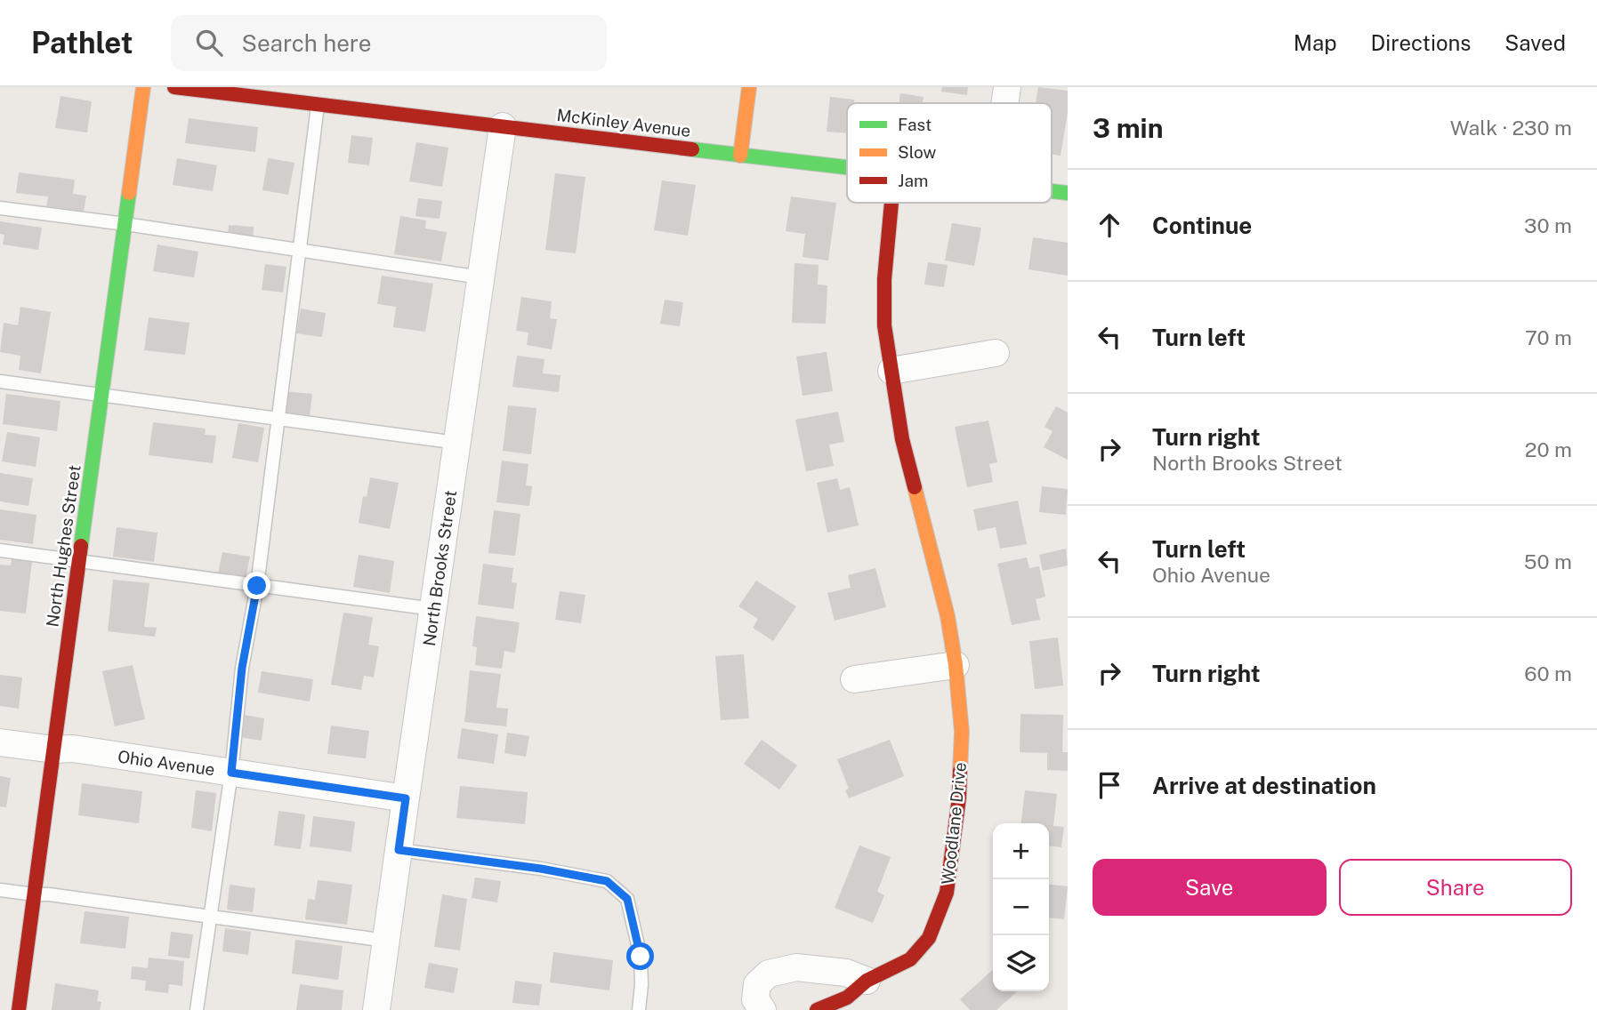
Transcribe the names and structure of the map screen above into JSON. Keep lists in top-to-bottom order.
{
  "streets": {
    "street": [
      "McKinley Avenue",
      "North Hughes Street",
      "North Brooks Street",
      "Ohio Avenue",
      "Woodlane Drive"
    ]
  },
  "crossings": [
    ["McKinley Avenue", "North Brooks Street"],
    ["North Hughes Street", "Ohio Avenue"],
    ["North Brooks Street", "Ohio Avenue"]
  ],
  "legend": ["Fast", "Slow", "Jam"],
  "page": {
    "header": "Pathlet",
    "search": "Search here",
    "nav": ["Map", "Directions", "Saved"],
    "heading": ["3 min", "Walk · 230 m"],
    "list": [
      ["Continue", "30 m"],
      ["Turn left", "70 m"],
      ["Turn right", "North Brooks Street", "20 m"],
      ["Turn left", "Ohio Avenue", "50 m"],
      ["Turn right", "60 m"],
      "Arrive at destination"
    ],
    "map_buttons": ["+", "−"],
    "buttons": ["Save", "Share"]
  }
}
